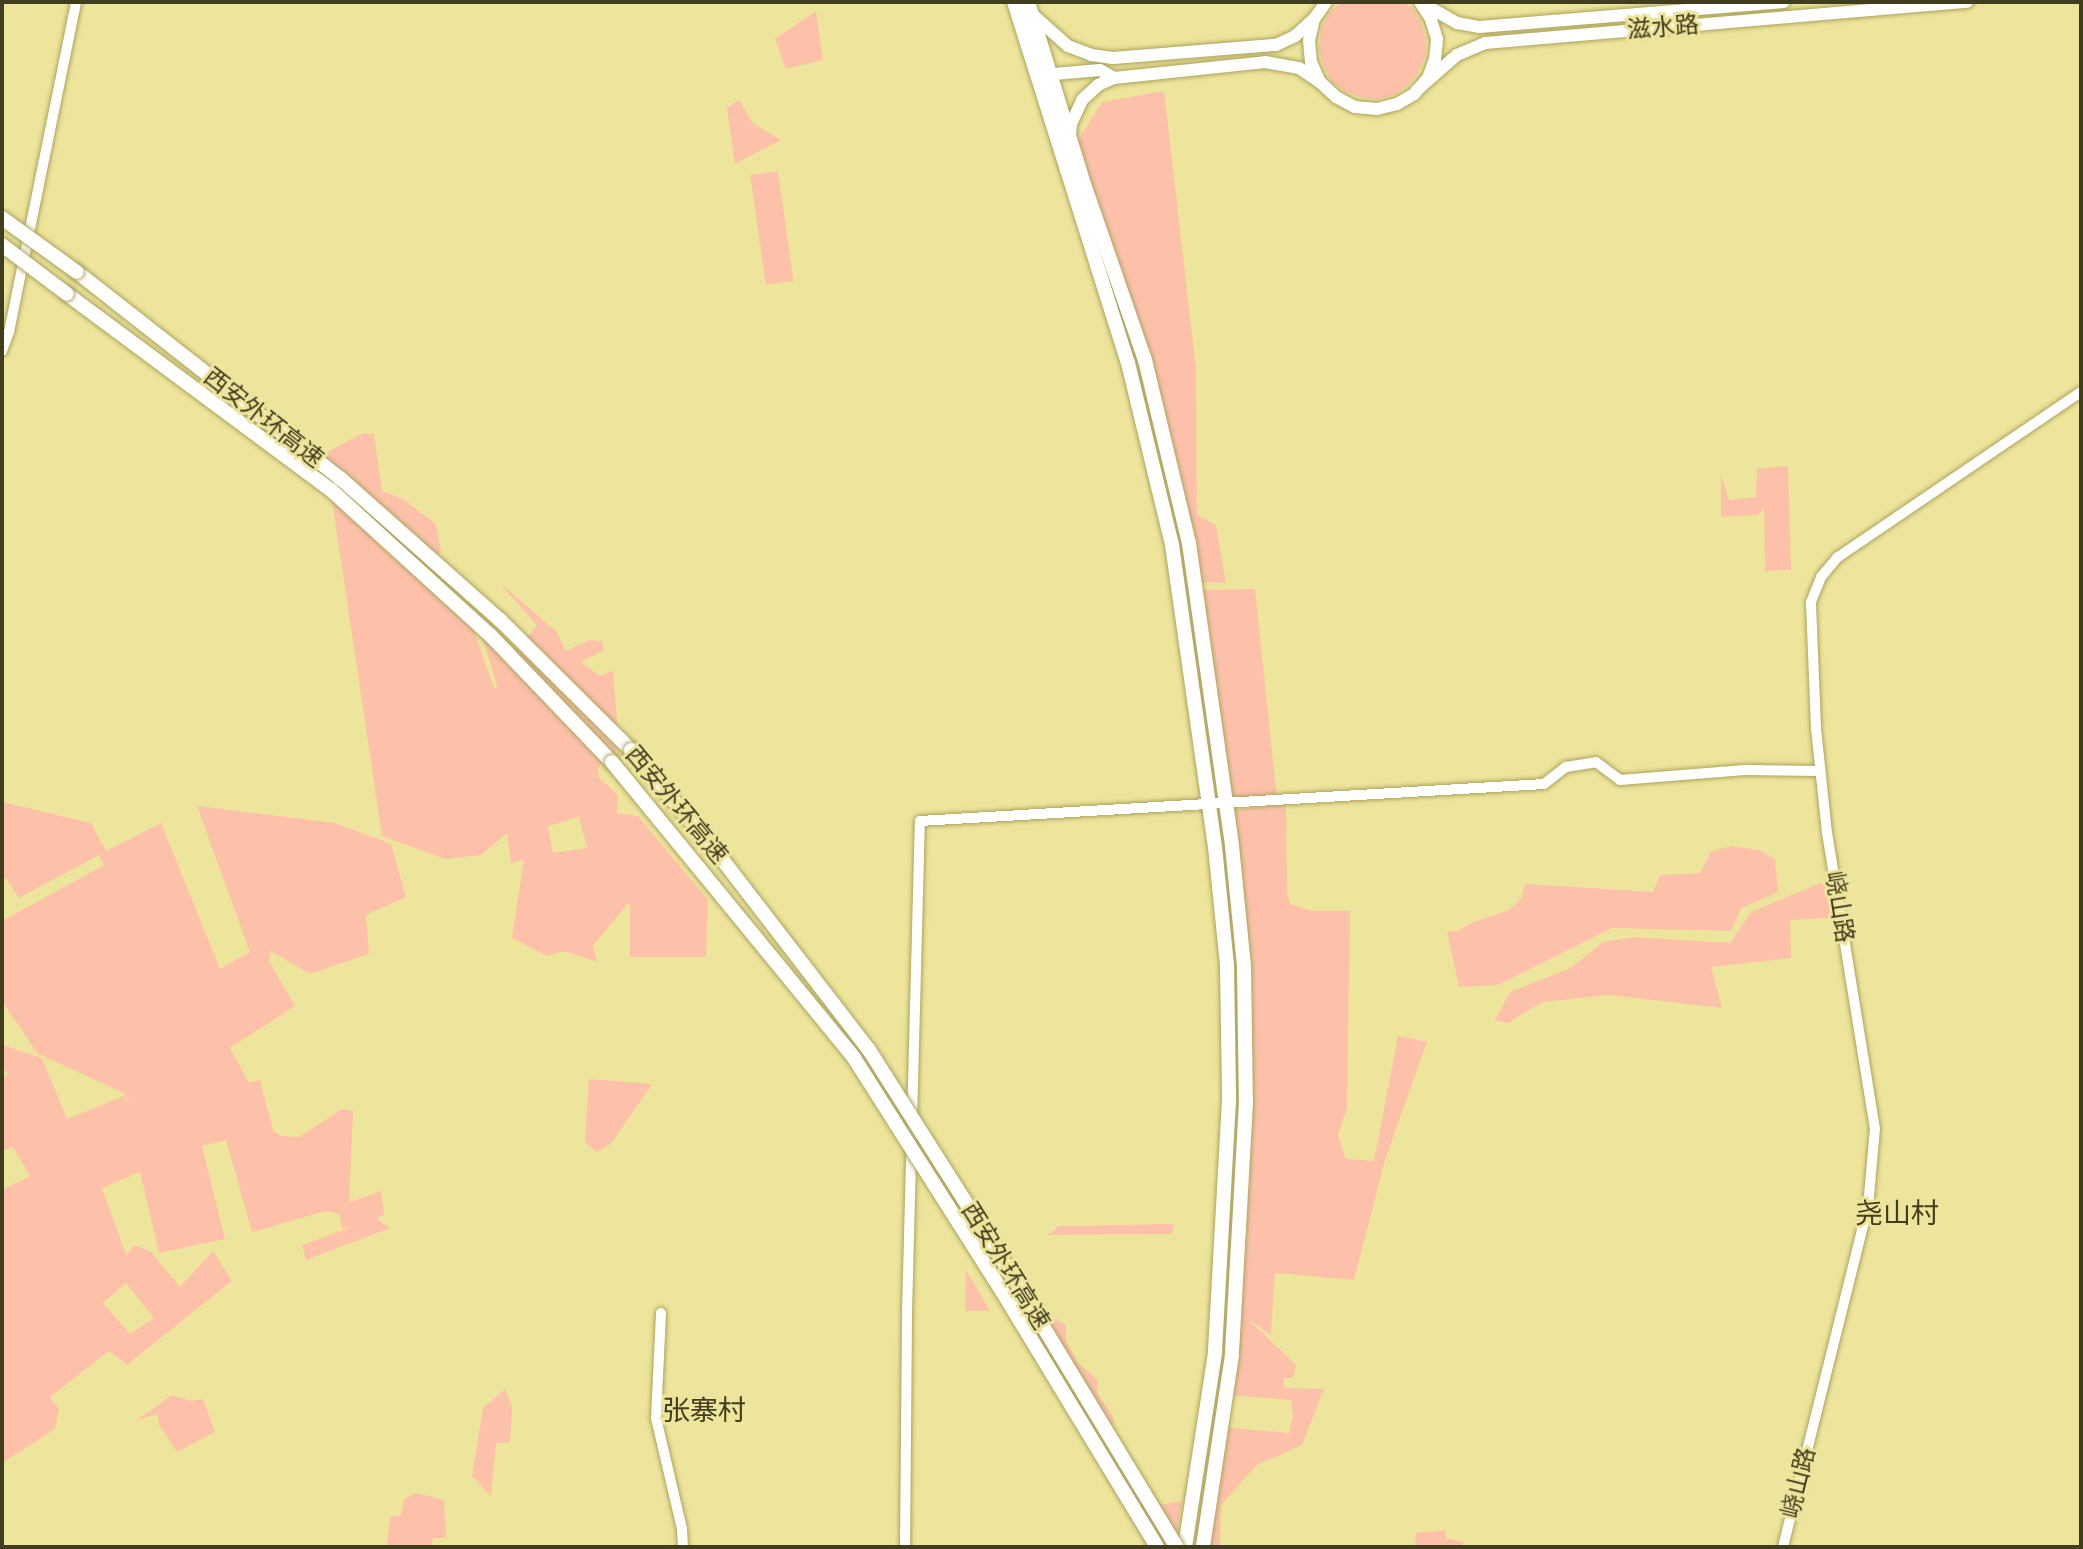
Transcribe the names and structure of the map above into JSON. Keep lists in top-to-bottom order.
{
  "streets": {
    "highway": ["西安外环高速"],
    "main road": ["滋水路"],
    "street": ["峣山路"]
  },
  "districts": ["尧山村", "张寨村"]
}
